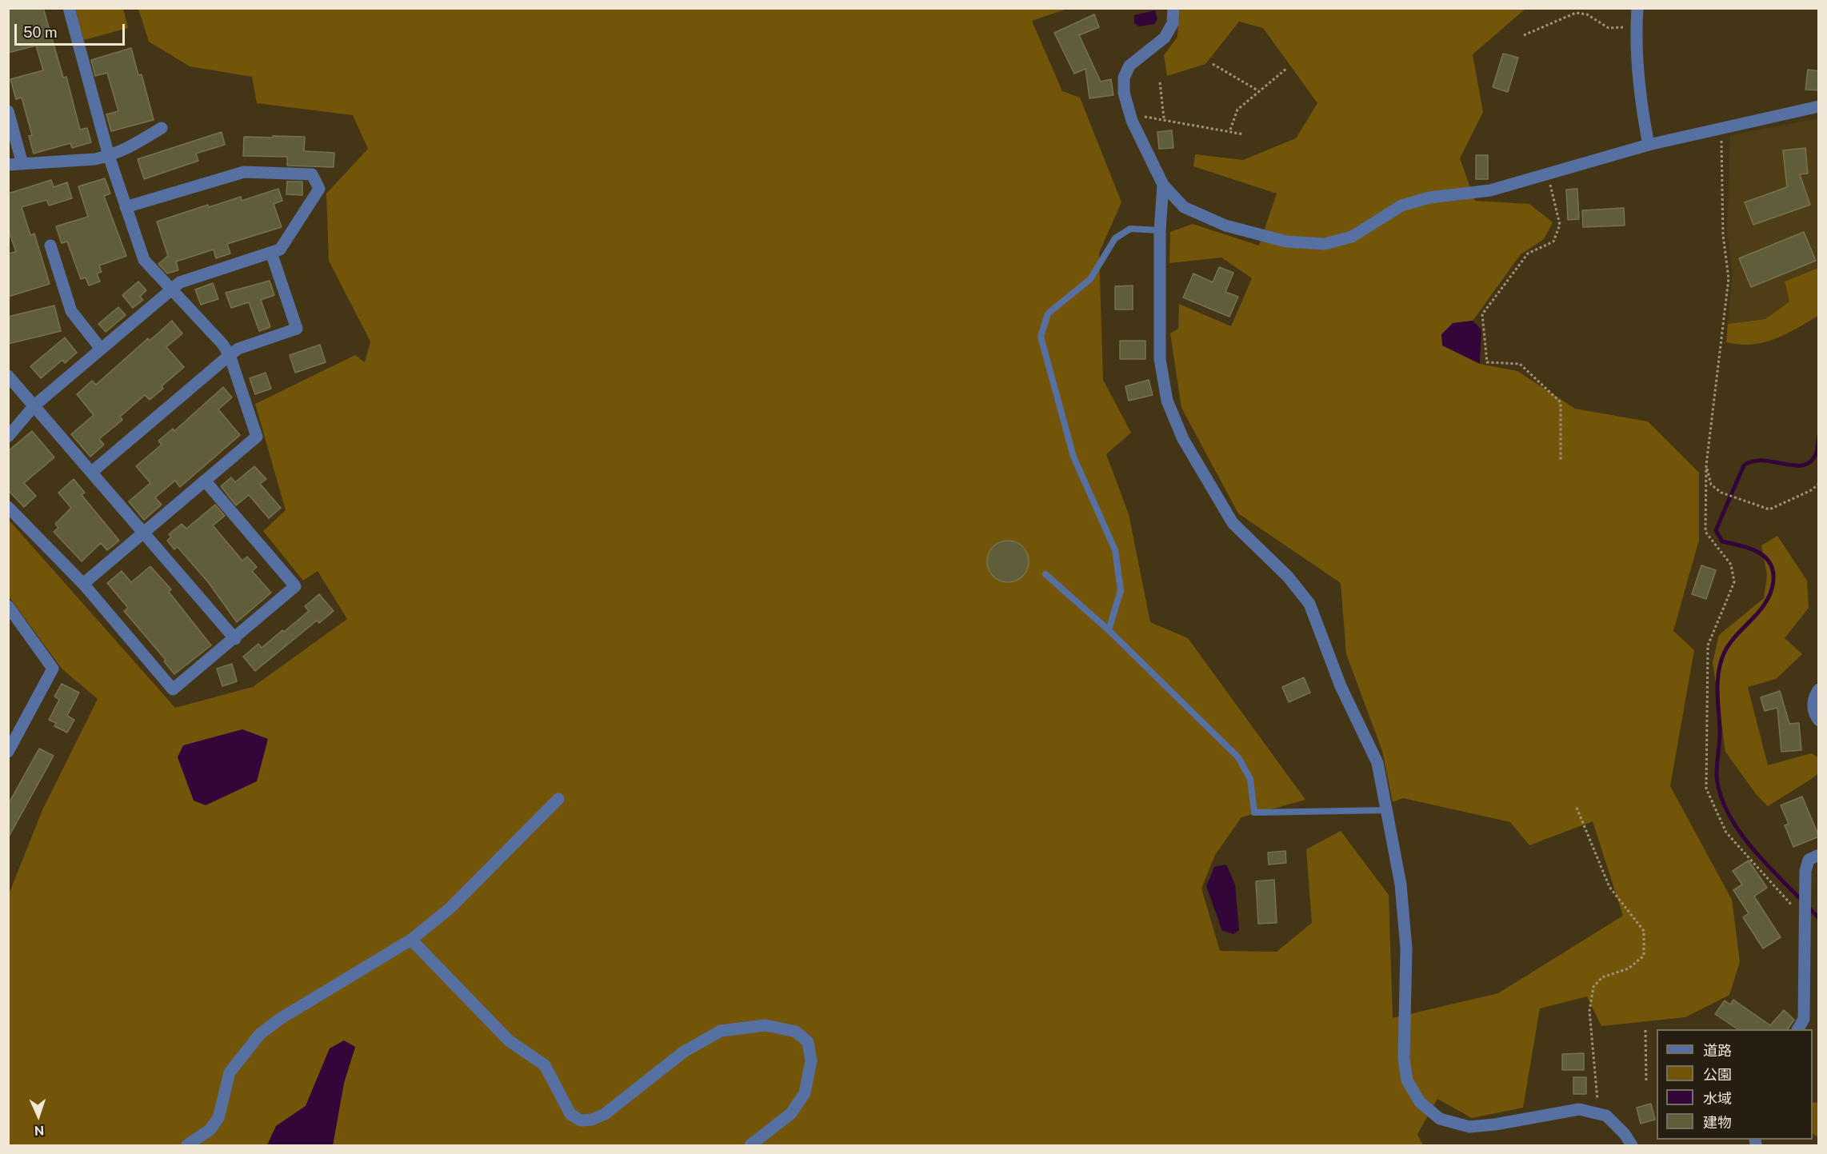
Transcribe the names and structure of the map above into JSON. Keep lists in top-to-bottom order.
{
  "legend": [
    "道路",
    "公園",
    "水域",
    "建物"
  ],
  "scale_bar": "50 m",
  "north": "bottom"
}
